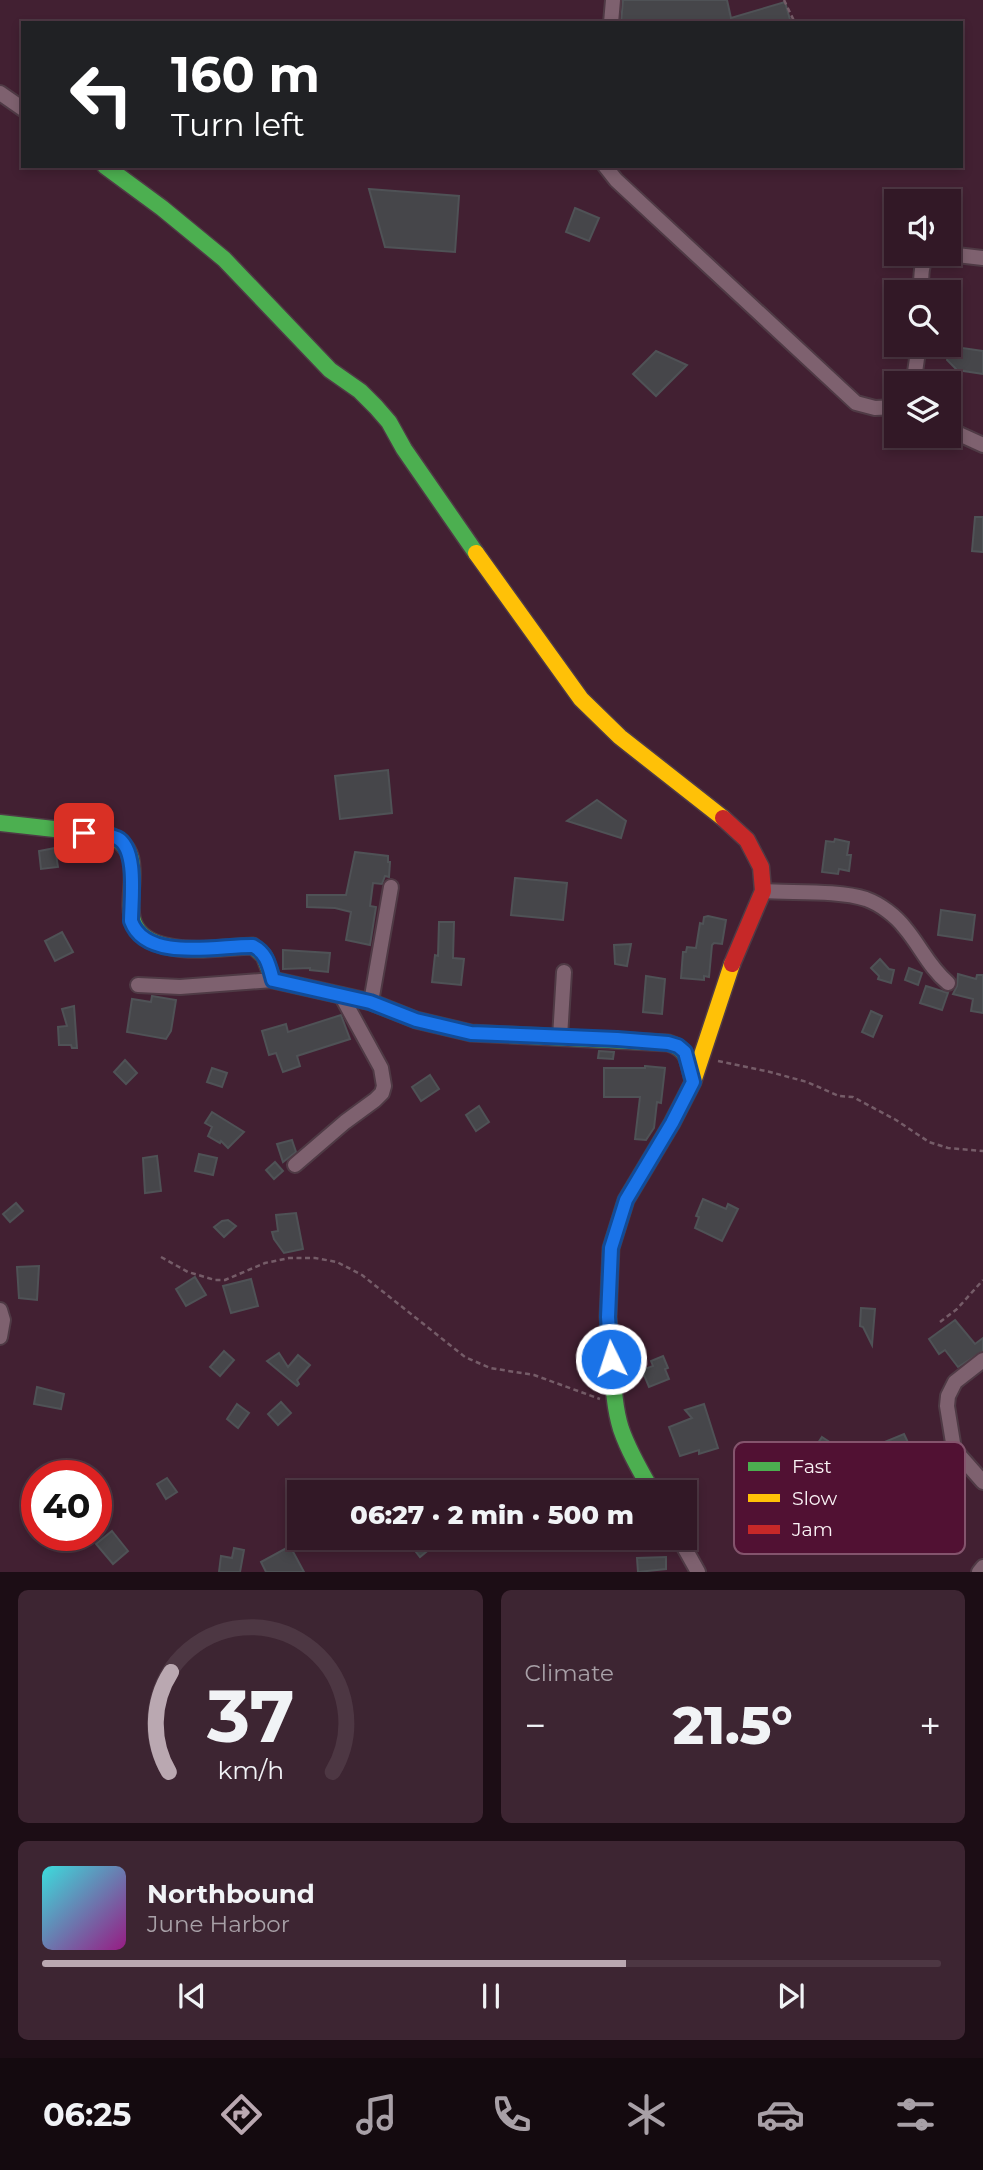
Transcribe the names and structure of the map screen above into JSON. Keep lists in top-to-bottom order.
{
  "legend": ["Fast", "Slow", "Jam"],
  "page": {
    "turn": ["160 m", "Turn left"],
    "limit": "40",
    "trip": "06:27 · 2 min · 500 m",
    "tile": "Climate",
    "heat": ["−", "21.5°", "+"],
    "song": ["Northbound", "June Harbor"],
    "tabs": "06:25",
    "gauge": ["37", "km/h"]
  }
}
